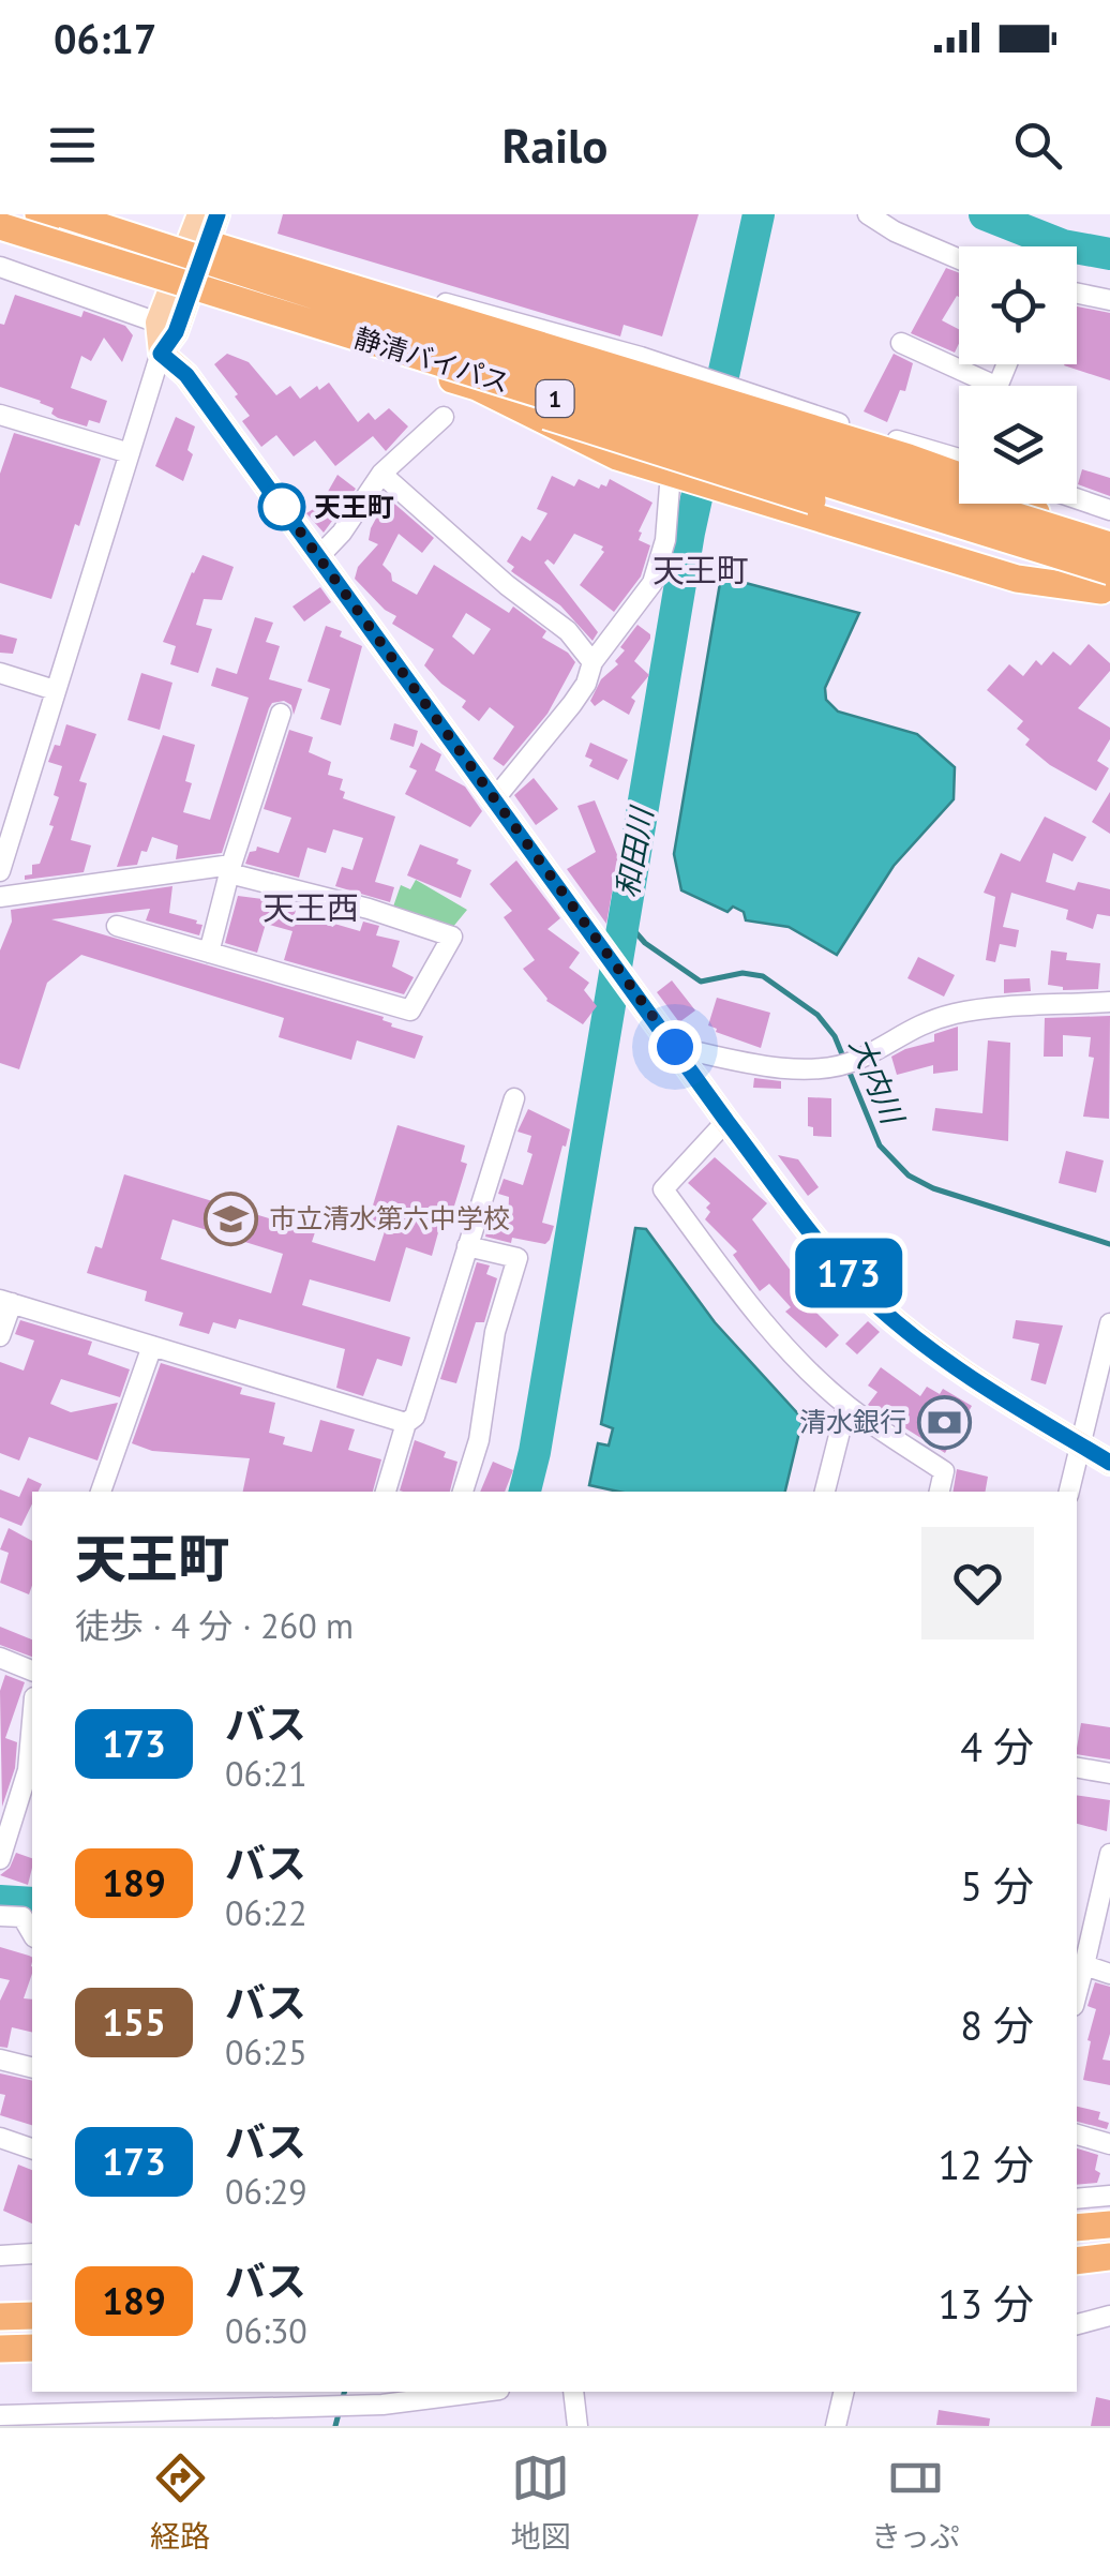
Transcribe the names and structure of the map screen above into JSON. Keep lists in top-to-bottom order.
{
  "streets": {
    "highway": ["静清バイパス", "1"]
  },
  "districts": ["天王町", "天王西"],
  "water": ["和田川", "大内川"],
  "places": {
    "other": ["天王町"],
    "school or university": ["市立清水第六中学校"],
    "bank": ["清水銀行"]
  },
  "lines": ["bus line 173"],
  "page": {
    "status": "06:17",
    "header": "Railo",
    "on_map": "173",
    "heading": ["天王町", "徒歩 · 4 分 · 260 m"],
    "list": [
      {
        "mark": "173",
        "name": "バス",
        "note": "06:21",
        "value": "4 分"
      },
      {
        "mark": "189",
        "name": "バス",
        "note": "06:22",
        "value": "5 分"
      },
      {
        "mark": "155",
        "name": "バス",
        "note": "06:25",
        "value": "8 分"
      },
      {
        "mark": "173",
        "name": "バス",
        "note": "06:29",
        "value": "12 分"
      },
      {
        "mark": "189",
        "name": "バス",
        "note": "06:30",
        "value": "13 分"
      }
    ],
    "tabs": ["経路", "地図", "きっぷ"]
  }
}
